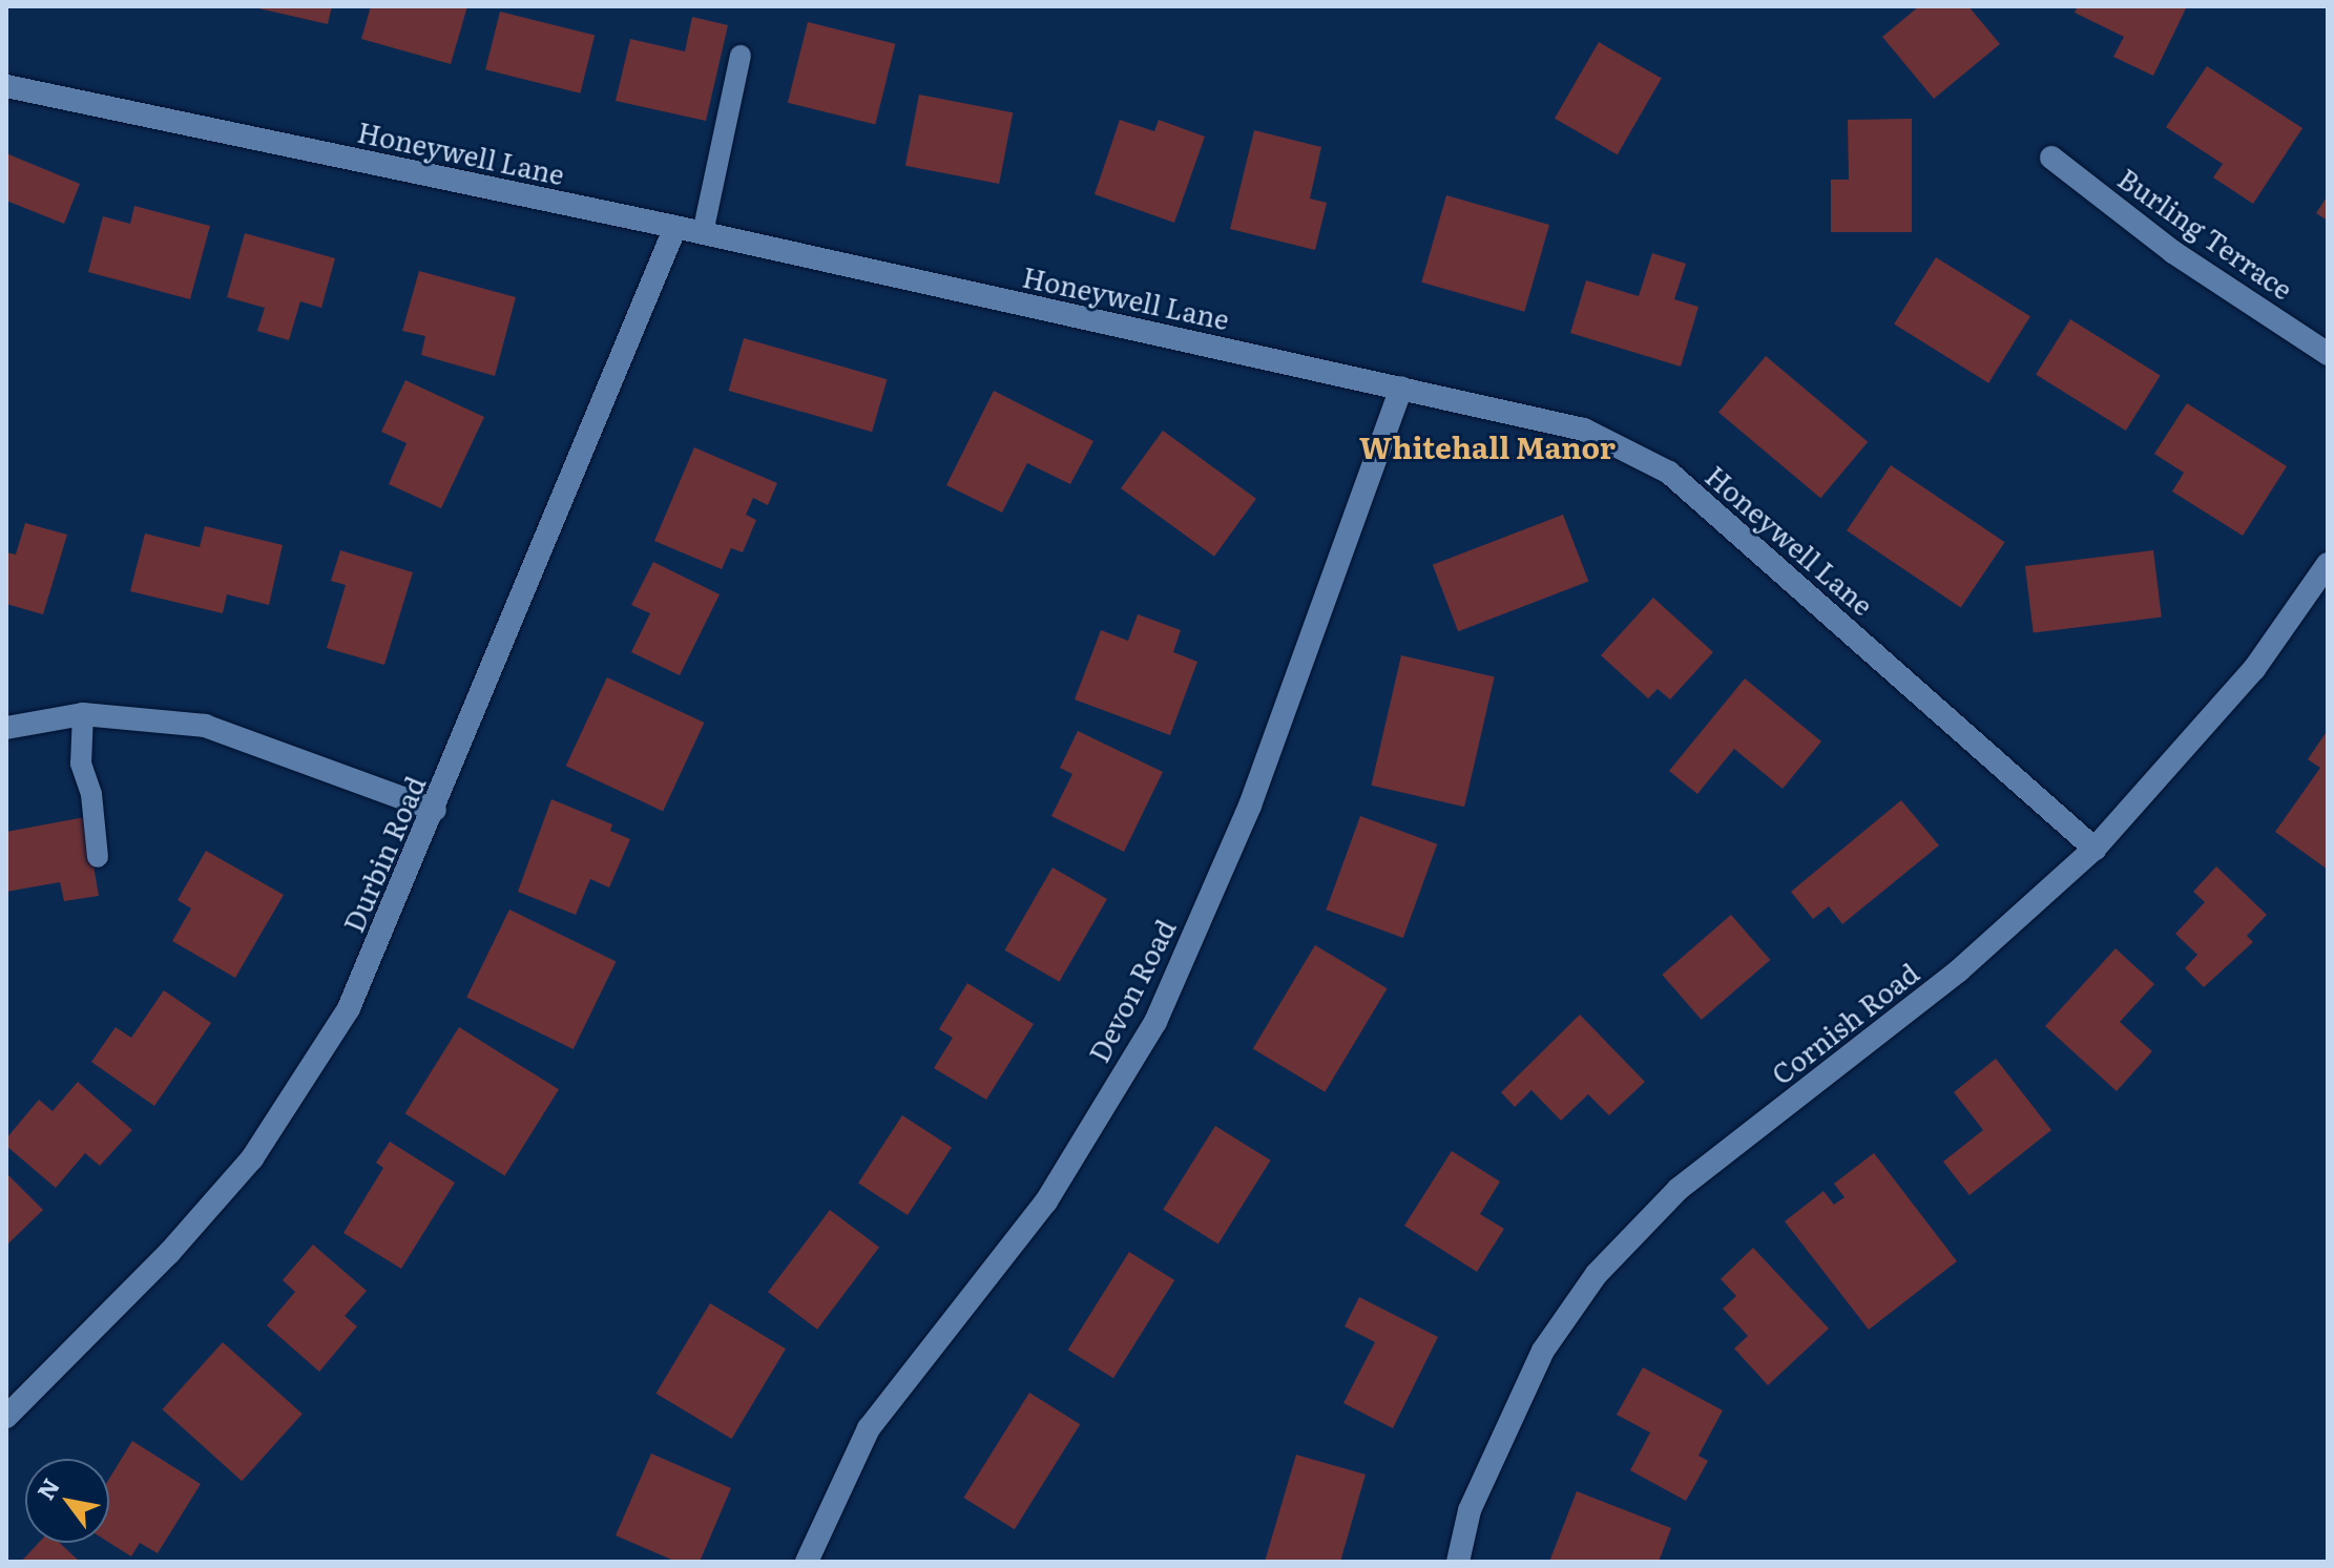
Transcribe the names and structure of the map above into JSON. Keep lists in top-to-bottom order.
{
  "streets": {
    "street": [
      "Honeywell Lane",
      "Burling Terrace",
      "Durbin Road",
      "Devon Road",
      "Cornish Road"
    ]
  },
  "crossings": [
    ["Honeywell Lane", "Durbin Road"],
    ["Honeywell Lane", "Devon Road"],
    ["Honeywell Lane", "Cornish Road"]
  ],
  "districts": ["Whitehall Manor"],
  "north": "top left"
}
